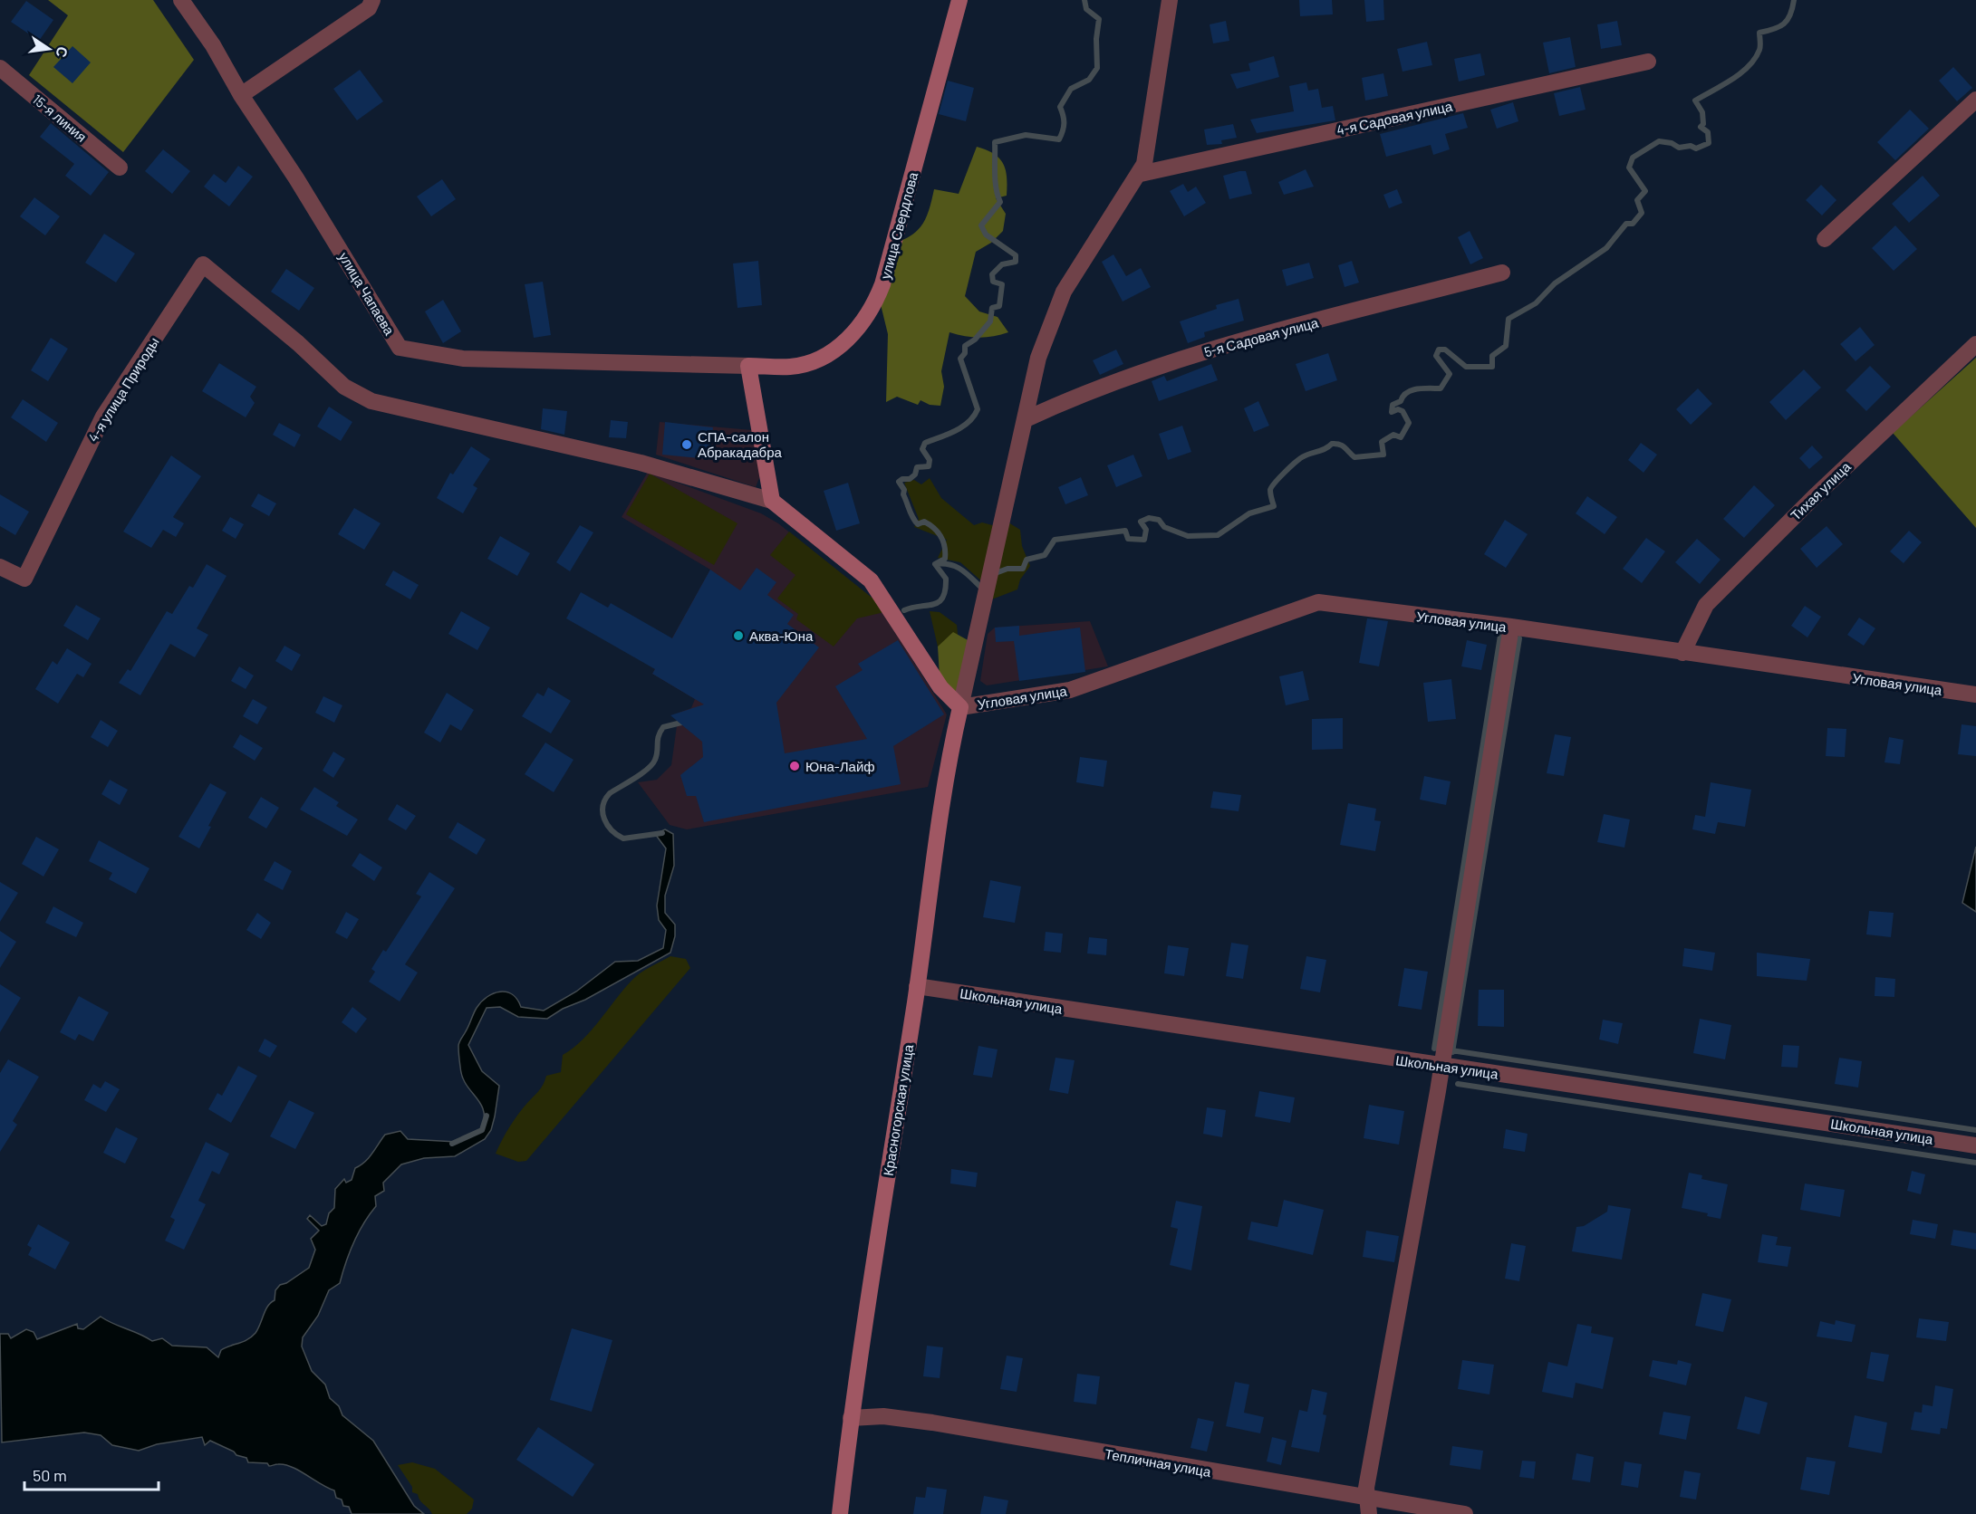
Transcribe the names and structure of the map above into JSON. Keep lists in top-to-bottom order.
{
  "streets": {
    "street": [
      "15-я линия",
      "4-я Садовая улица",
      "улица Свердлова",
      "улица Чапаева",
      "5-я Садовая улица",
      "4-я улица Природы",
      "Тихая улица",
      "Угловая улица",
      "Школьная улица",
      "Красногорская улица",
      "Тепличная улица"
    ]
  },
  "crossings": [
    ["улица Свердлова", "улица Чапаева"],
    ["Тихая улица", "Угловая улица"],
    ["Угловая улица", "Красногорская улица"],
    ["Школьная улица", "Красногорская улица"],
    ["Красногорская улица", "Тепличная улица"]
  ],
  "places": ["СПА-салон Абракадабра", "Аква-Юна", "Юна-Лайф"],
  "scale_bar": "50 m",
  "north": "right"
}
